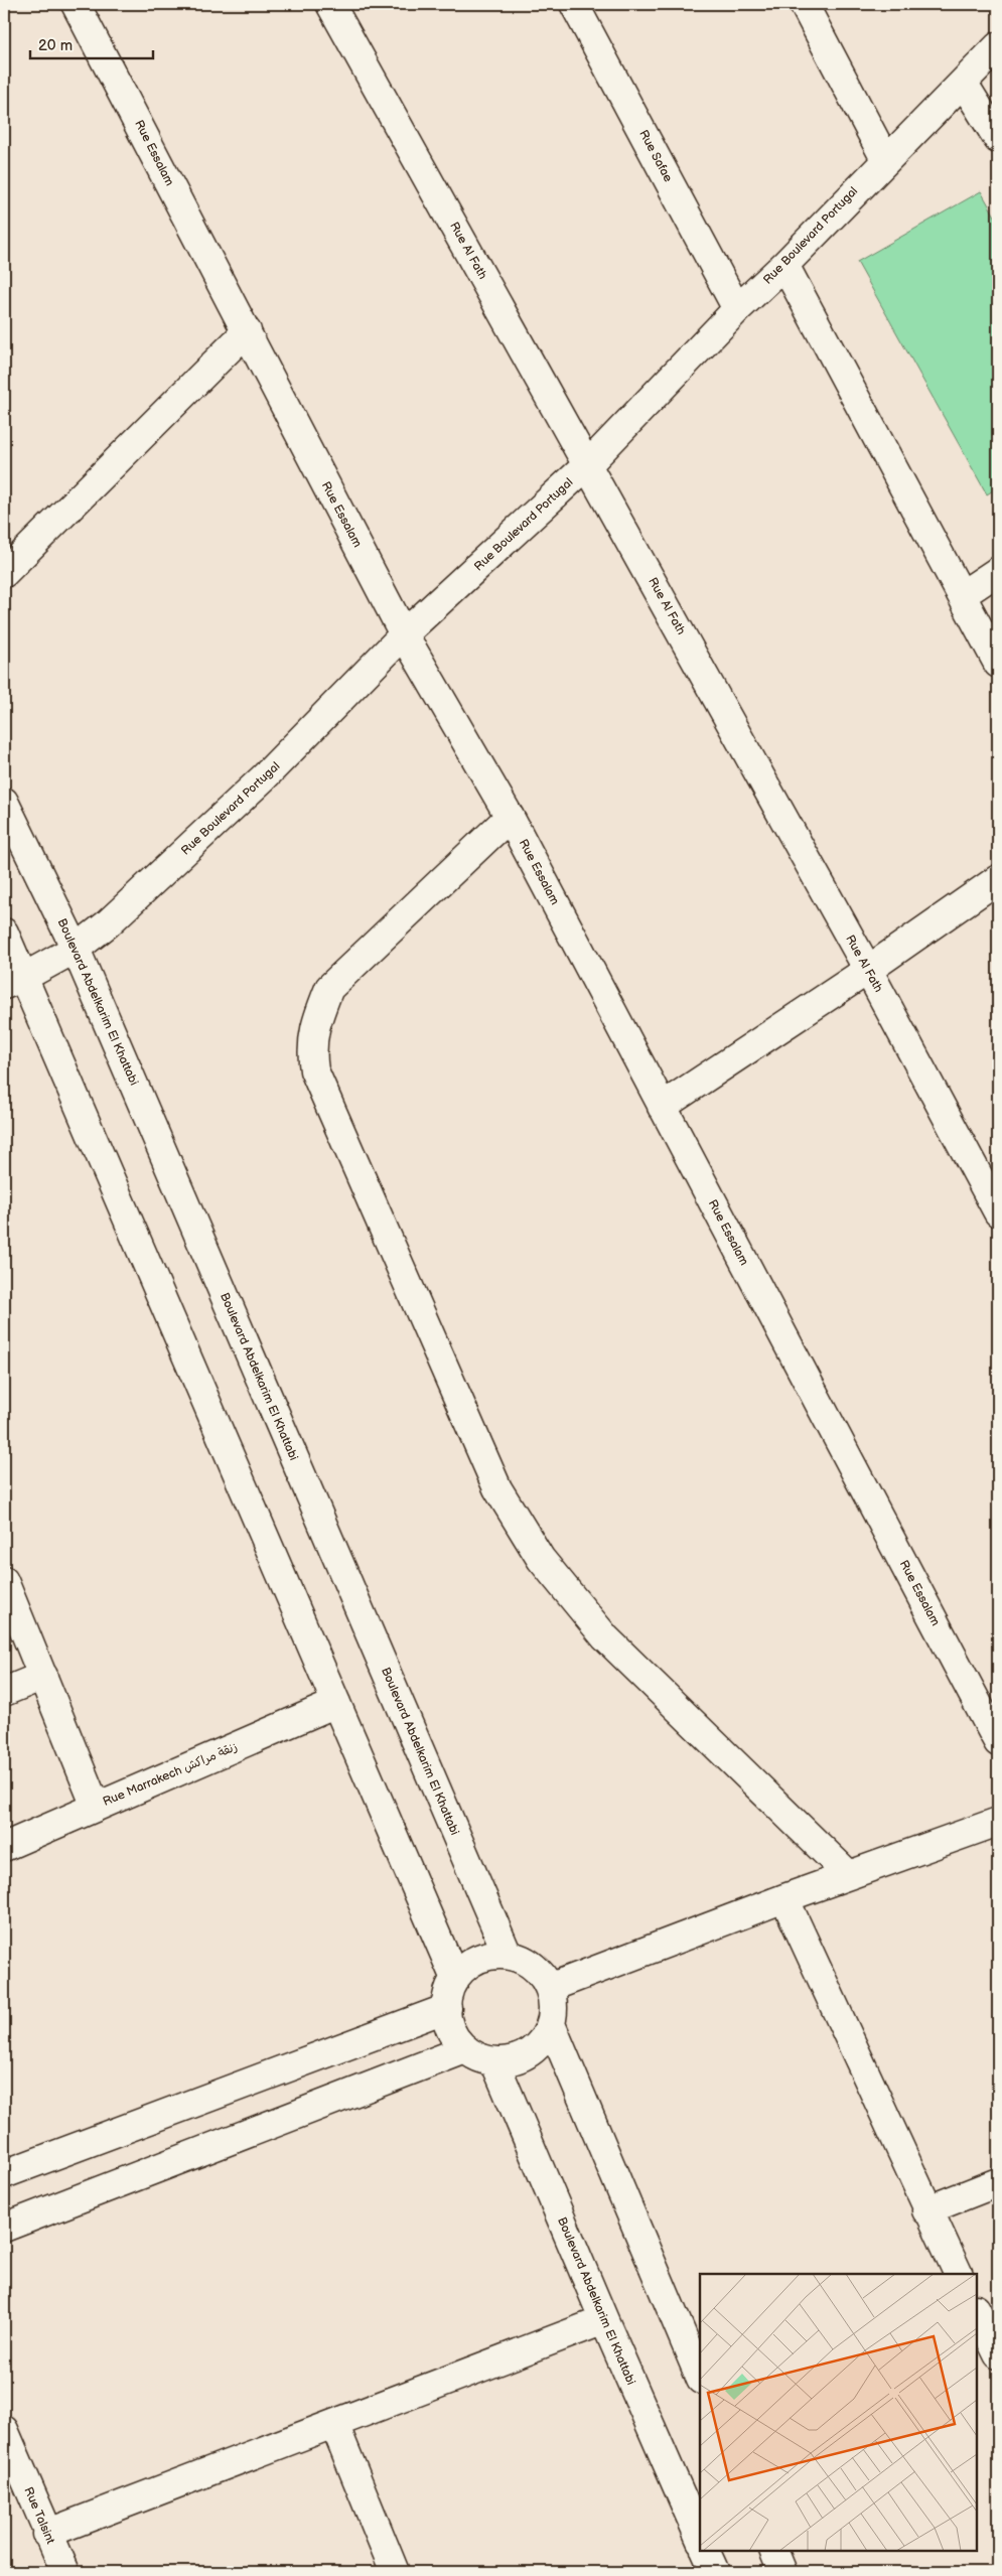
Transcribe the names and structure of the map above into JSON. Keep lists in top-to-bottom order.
{
  "streets": {
    "street": [
      "Rue Essalam",
      "Rue Safae",
      "Rue Boulevard Portugal",
      "Rue Al Fath",
      "Boulevard Abdelkarim El Khattabi",
      "Rue Marrakech زنقة مراكش",
      "Rue Talsint"
    ]
  },
  "crossings": [
    ["Rue Essalam", "Rue Boulevard Portugal"],
    ["Rue Safae", "Rue Boulevard Portugal"],
    ["Rue Boulevard Portugal", "Rue Al Fath"],
    ["Rue Boulevard Portugal", "Boulevard Abdelkarim El Khattabi"]
  ],
  "scale_bar": "20 m"
}
